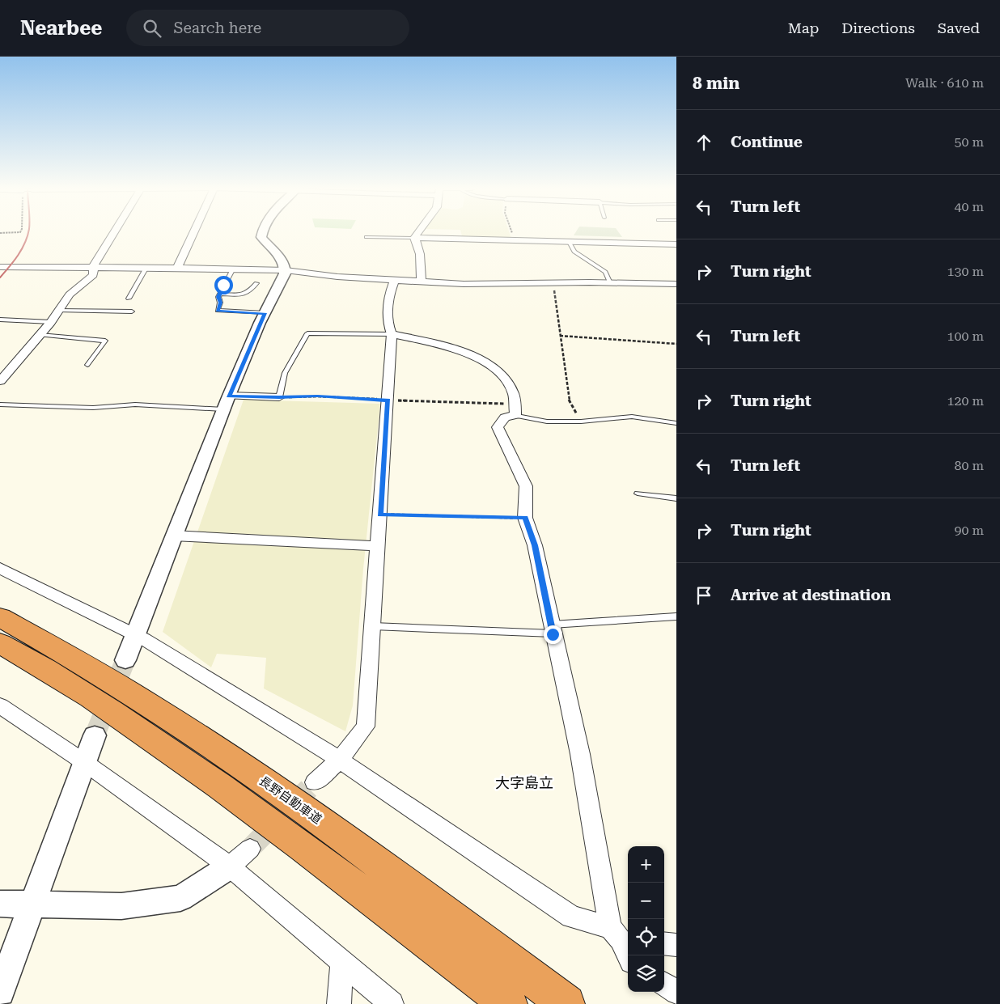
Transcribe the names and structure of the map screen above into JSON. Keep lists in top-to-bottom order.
{
  "streets": {
    "highway": ["長野自動車道"]
  },
  "districts": ["大字島立"],
  "page": {
    "header": "Nearbee",
    "search": "Search here",
    "nav": ["Map", "Directions", "Saved"],
    "heading": ["8 min", "Walk · 610 m"],
    "list": [
      ["Continue", "50 m"],
      ["Turn left", "40 m"],
      ["Turn right", "130 m"],
      ["Turn left", "100 m"],
      ["Turn right", "120 m"],
      ["Turn left", "80 m"],
      ["Turn right", "90 m"],
      "Arrive at destination"
    ],
    "map_buttons": ["+", "−"]
  }
}
